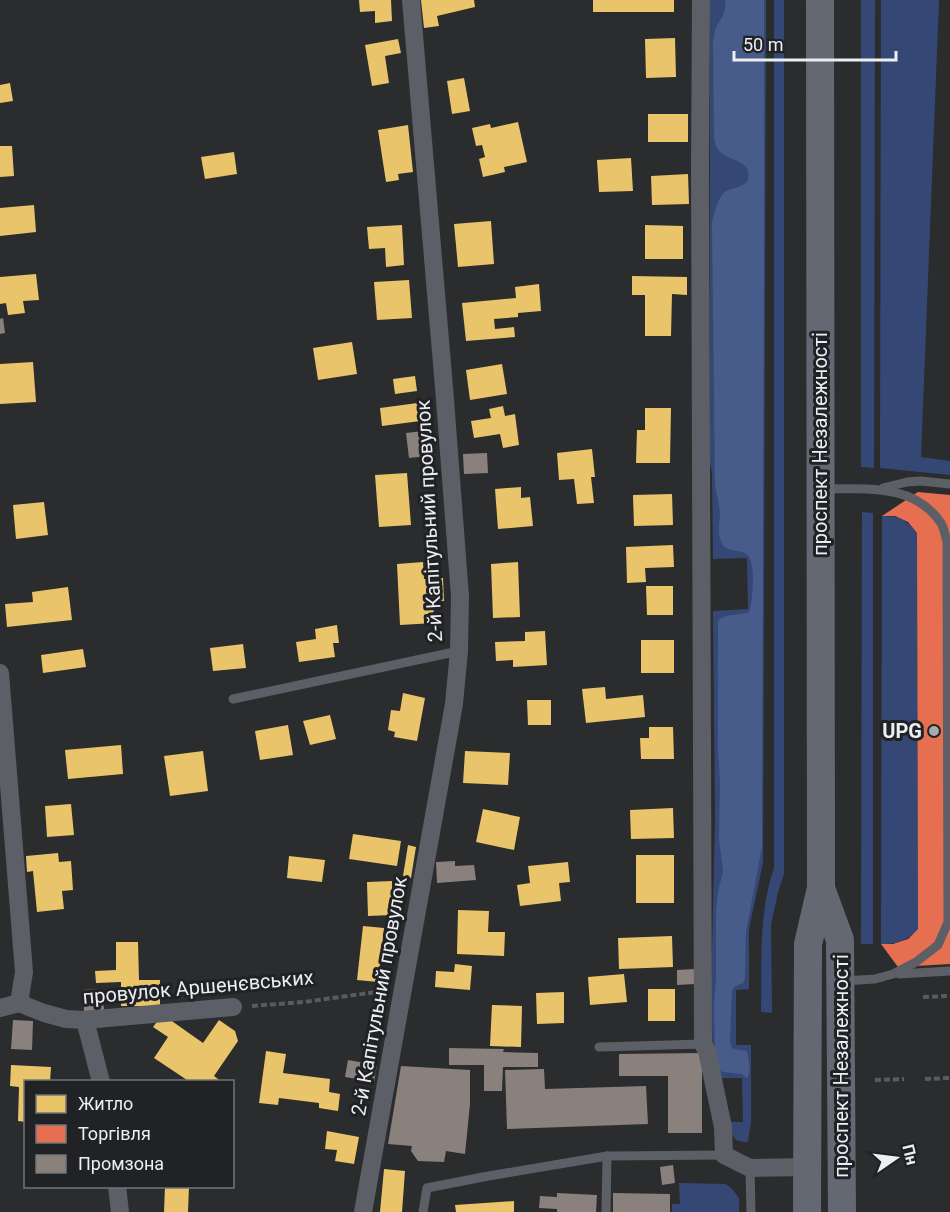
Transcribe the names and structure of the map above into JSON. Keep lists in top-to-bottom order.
{
  "streets": {
    "main road": ["проспект Незалежності"],
    "street": ["2-й Капітульний провулок", "провулок Аршенєвських"]
  },
  "crossings": [
    ["2-й Капітульний провулок", "провулок Аршенєвських"]
  ],
  "places": ["UPG"],
  "legend": ["Житло", "Торгівля", "Промзона"],
  "scale_bar": "50 m",
  "north": "right"
}
